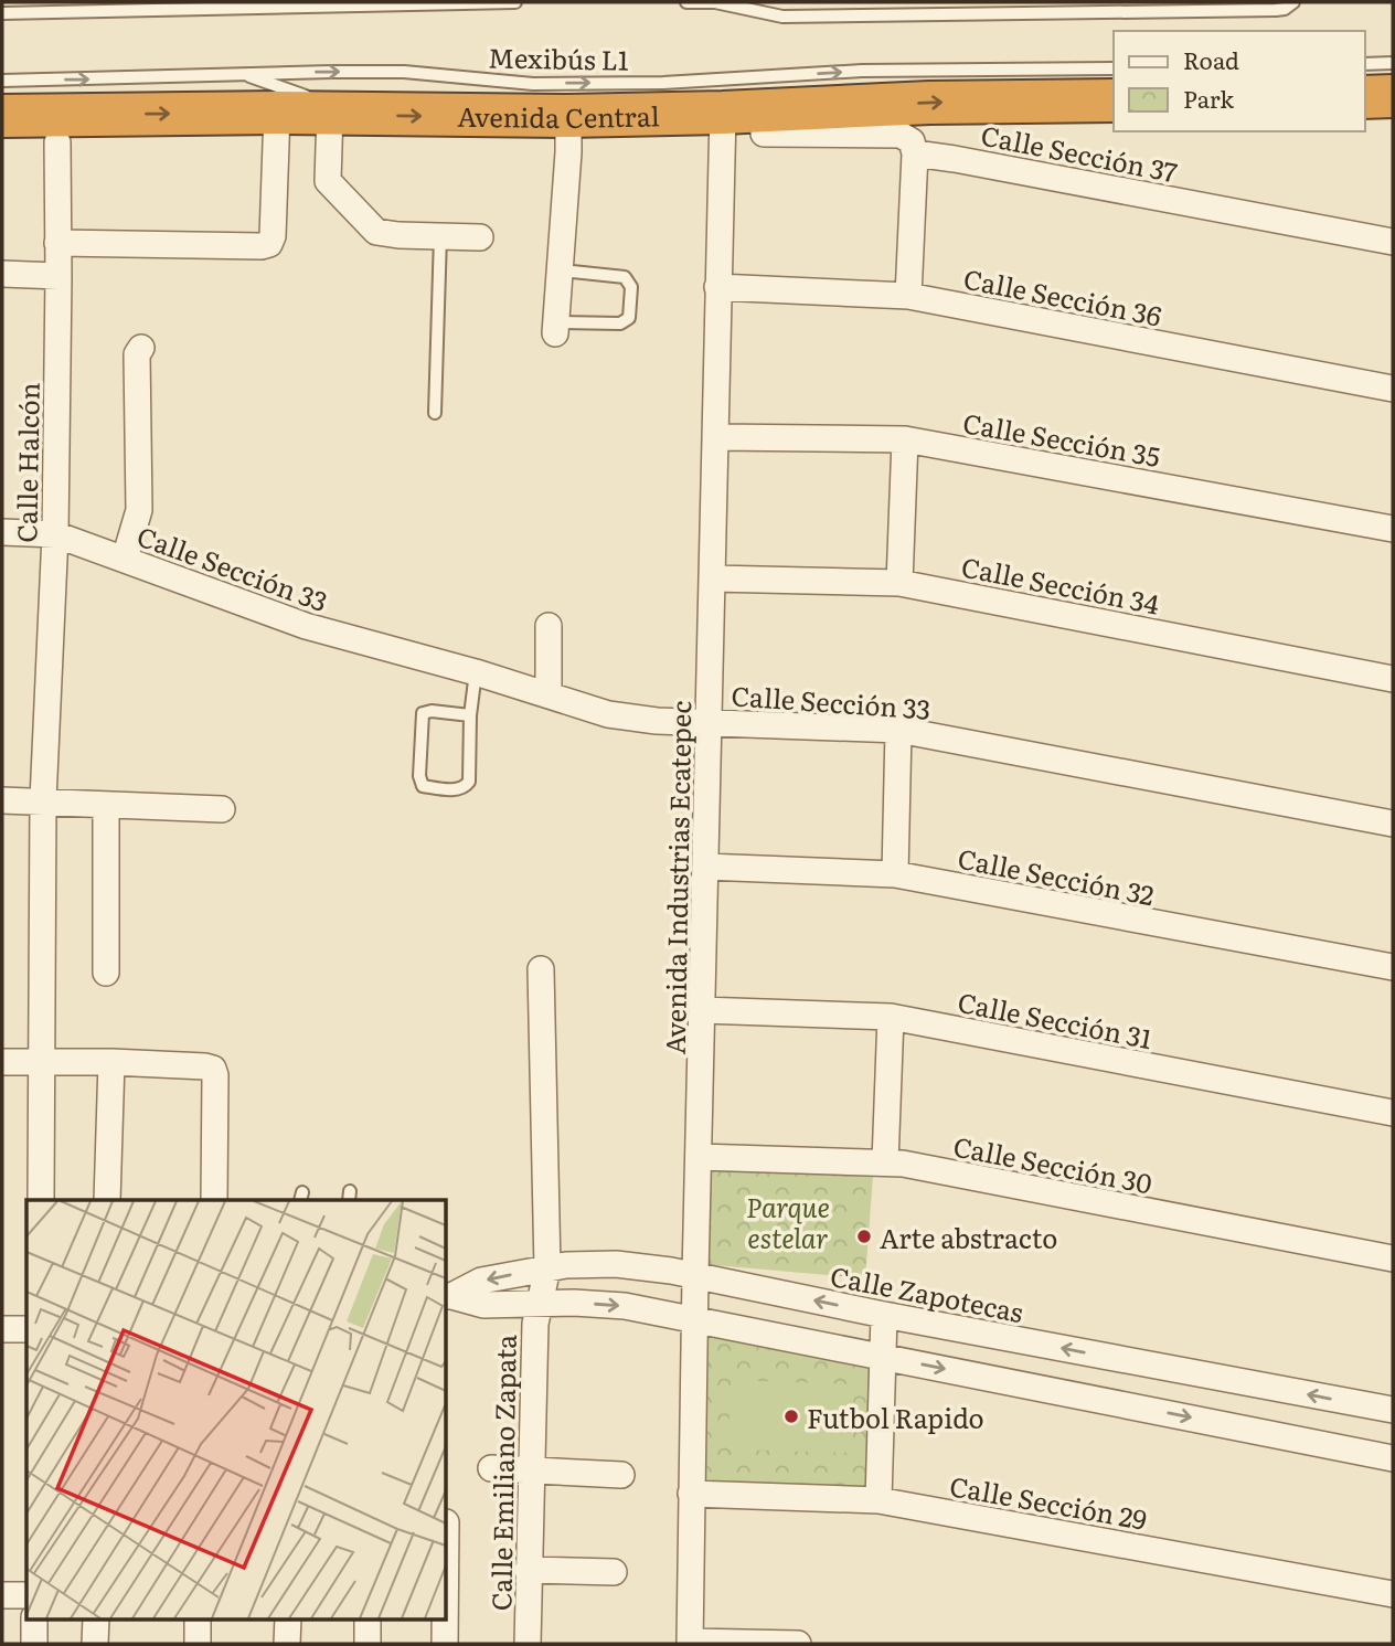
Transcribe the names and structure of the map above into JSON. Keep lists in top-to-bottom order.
{
  "streets": {
    "highway": ["Avenida Central"],
    "street": [
      "Calle Sección 37",
      "Calle Sección 36",
      "Calle Sección 35",
      "Calle Halcón",
      "Calle Sección 33",
      "Calle Sección 34",
      "Calle Sección 32",
      "Avenida Industrias Ecatepec",
      "Calle Sección 31",
      "Calle Sección 30",
      "Calle Zapotecas",
      "Calle Emiliano Zapata",
      "Calle Sección 29"
    ],
    "lane": ["Mexibús L1"]
  },
  "crossings": [
    ["Avenida Central", "Avenida Industrias Ecatepec"],
    ["Calle Sección 36", "Avenida Industrias Ecatepec"],
    ["Calle Sección 35", "Avenida Industrias Ecatepec"],
    ["Calle Halcón", "Calle Sección 33"],
    ["Calle Sección 33", "Avenida Industrias Ecatepec"],
    ["Calle Sección 34", "Avenida Industrias Ecatepec"],
    ["Calle Sección 32", "Avenida Industrias Ecatepec"],
    ["Avenida Industrias Ecatepec", "Calle Sección 31"],
    ["Avenida Industrias Ecatepec", "Calle Sección 30"],
    ["Avenida Industrias Ecatepec", "Calle Zapotecas"],
    ["Avenida Industrias Ecatepec", "Calle Sección 29"],
    ["Calle Zapotecas", "Calle Emiliano Zapata"]
  ],
  "one_way": ["Avenida Central"],
  "parks": ["Parque estelar"],
  "places": ["Arte abstracto", "Futbol Rapido"],
  "legend": ["Road", "Park"]
}
